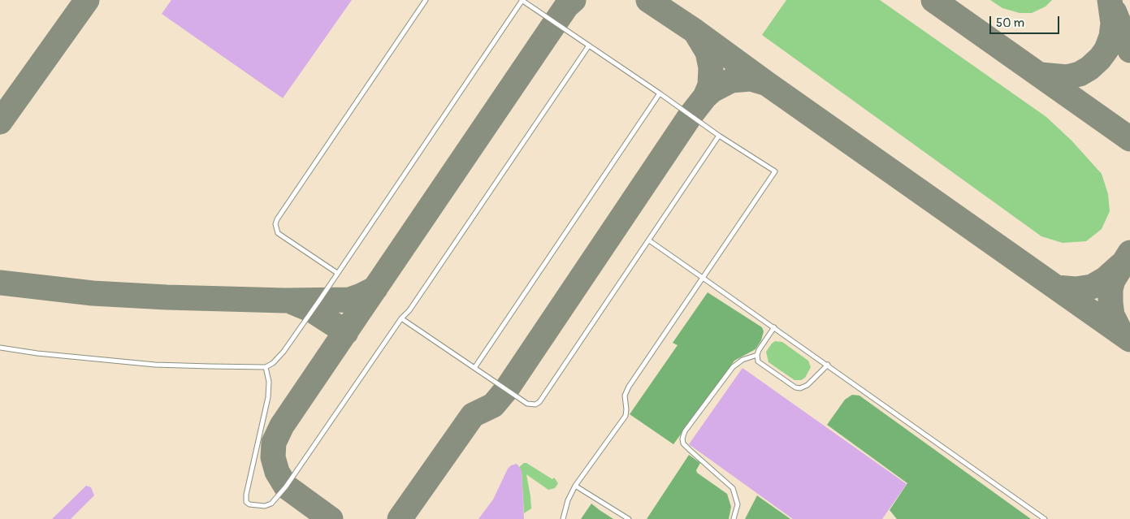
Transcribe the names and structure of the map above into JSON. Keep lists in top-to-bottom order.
{
  "scale_bar": "50 m"
}
